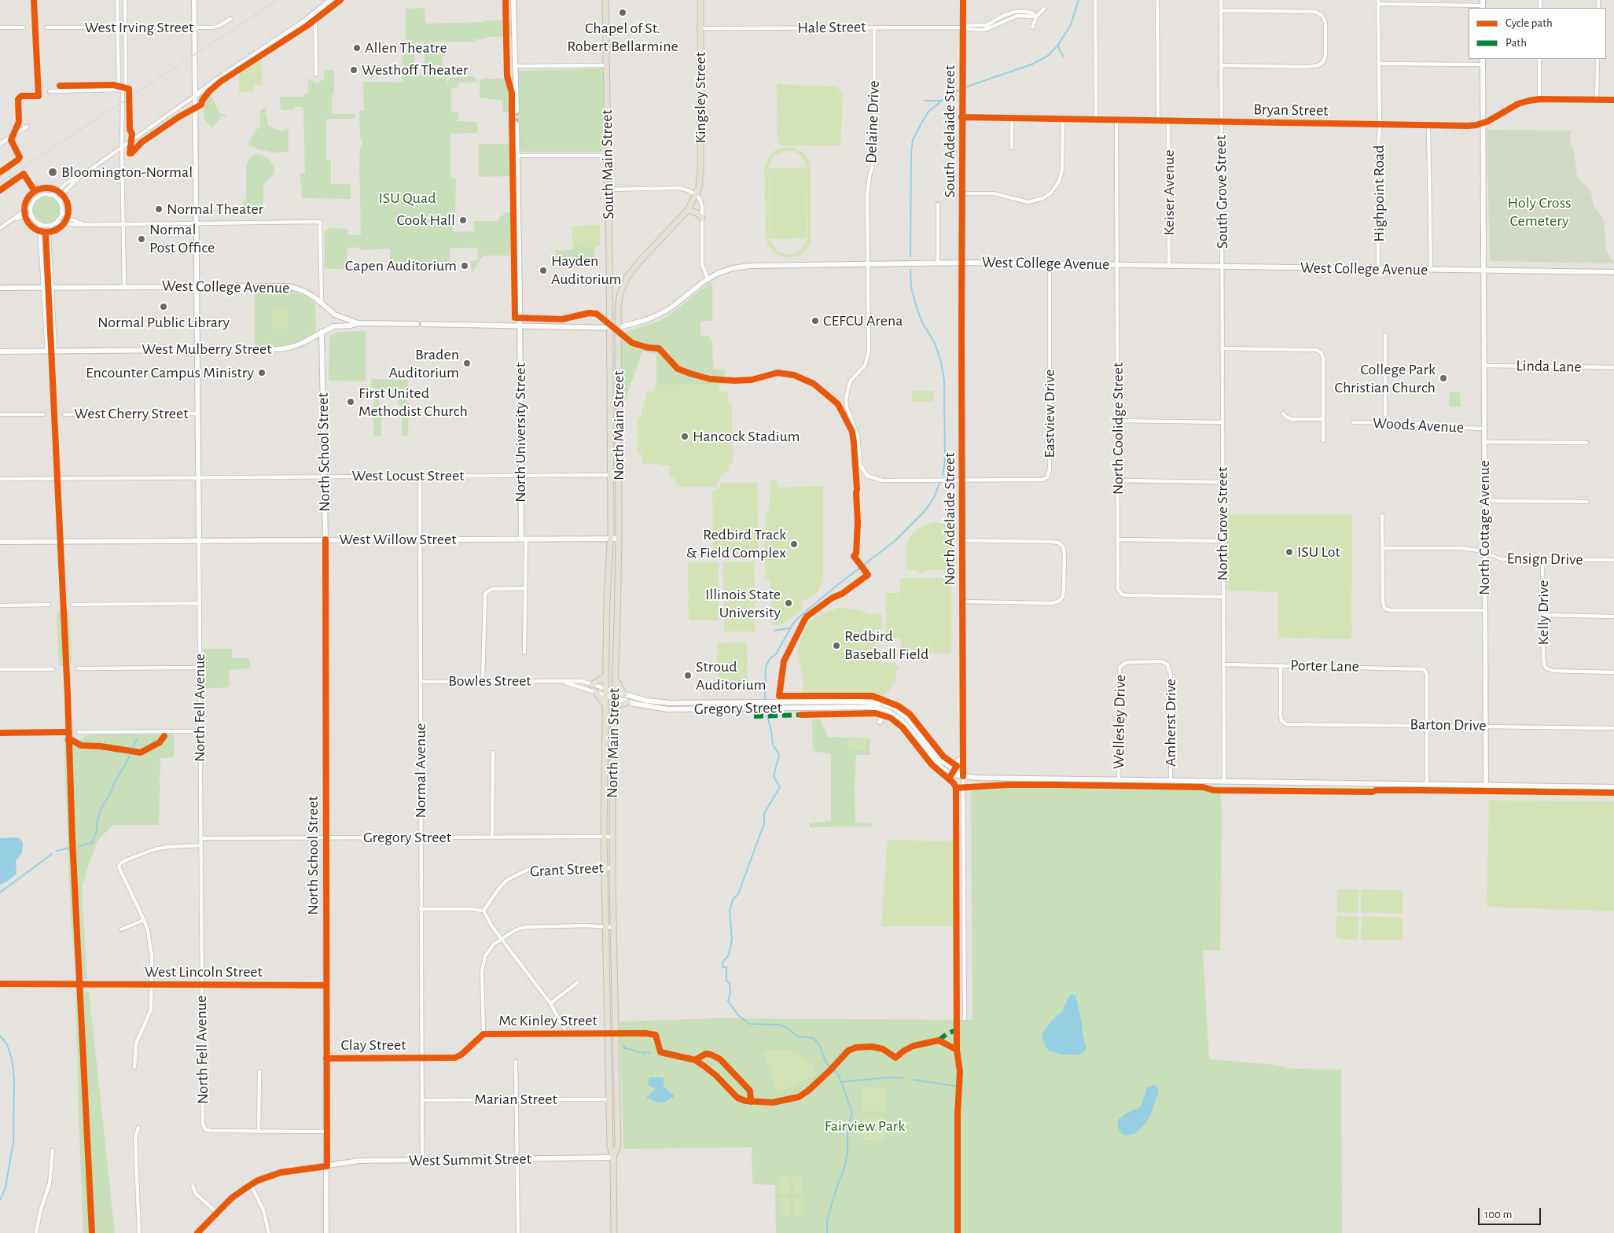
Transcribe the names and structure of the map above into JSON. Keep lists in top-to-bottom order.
{
  "streets": {
    "main road": [
      "Kingsley Street",
      "South Adelaide Street",
      "South Main Street",
      "West College Avenue",
      "West Mulberry Street",
      "North Main Street",
      "North University Street",
      "North School Street",
      "North Adelaide Street",
      "North Cottage Avenue",
      "West Willow Street",
      "North Fell Avenue",
      "Gregory Street",
      "West Summit Street"
    ],
    "street": [
      "West Irving Street",
      "Hale Street",
      "Bryan Street",
      "Delaine Drive",
      "South Grove Street",
      "Keiser Avenue",
      "Highpoint Road",
      "Linda Lane",
      "West Cherry Street",
      "Eastview Drive",
      "Woods Avenue",
      "North Coolidge Street",
      "West Locust Street",
      "North Grove Street",
      "Ensign Drive",
      "Kelly Drive",
      "Porter Lane",
      "Bowles Street",
      "Wellesley Drive",
      "Amherst Drive",
      "Barton Drive",
      "Normal Avenue",
      "Grant Street",
      "West Lincoln Street",
      "Mc Kinley Street",
      "Clay Street",
      "Marian Street"
    ]
  },
  "crossings": [
    ["West Irving Street", "North Fell Avenue"],
    ["Hale Street", "Kingsley Street"],
    ["Hale Street", "Delaine Drive"],
    ["Hale Street", "South Adelaide Street"],
    ["Kingsley Street", "West College Avenue"],
    ["Kingsley Street", "North Main Street"],
    ["Bryan Street", "South Adelaide Street"],
    ["Bryan Street", "South Grove Street"],
    ["Bryan Street", "Keiser Avenue"],
    ["Bryan Street", "Highpoint Road"],
    ["Bryan Street", "North Coolidge Street"],
    ["Bryan Street", "North Cottage Avenue"],
    ["Delaine Drive", "West College Avenue"],
    ["Delaine Drive", "Eastview Drive"],
    ["Delaine Drive", "North Adelaide Street"],
    ["South Adelaide Street", "West College Avenue"],
    ["South Adelaide Street", "North Adelaide Street"],
    ["South Main Street", "West College Avenue"],
    ["South Main Street", "North Main Street"],
    ["South Grove Street", "West College Avenue"],
    ["South Grove Street", "North Grove Street"],
    ["Keiser Avenue", "West College Avenue"],
    ["Highpoint Road", "West College Avenue"],
    ["West College Avenue", "West Mulberry Street"],
    ["West College Avenue", "Eastview Drive"],
    ["West College Avenue", "North Main Street"],
    ["West College Avenue", "North Coolidge Street"],
    ["West College Avenue", "North University Street"],
    ["West College Avenue", "North Adelaide Street"],
    ["West College Avenue", "North Grove Street"],
    ["West College Avenue", "North Cottage Avenue"],
    ["West College Avenue", "North Fell Avenue"],
    ["West Mulberry Street", "North School Street"],
    ["West Mulberry Street", "North Fell Avenue"],
    ["Linda Lane", "North Cottage Avenue"],
    ["West Cherry Street", "North Fell Avenue"],
    ["Eastview Drive", "North Adelaide Street"],
    ["North Main Street", "West Locust Street"],
    ["North Main Street", "West Willow Street"],
    ["North Main Street", "Bowles Street"],
    ["North Main Street", "Gregory Street"],
    ["North Main Street", "Grant Street"],
    ["North Main Street", "Mc Kinley Street"],
    ["North Main Street", "Marian Street"],
    ["North Main Street", "West Summit Street"],
    ["Woods Avenue", "North Cottage Avenue"],
    ["North Coolidge Street", "North Grove Street"],
    ["North University Street", "West Locust Street"],
    ["North University Street", "West Willow Street"],
    ["North School Street", "West Locust Street"],
    ["North School Street", "West Willow Street"],
    ["North School Street", "Gregory Street"],
    ["North School Street", "West Lincoln Street"],
    ["North School Street", "Clay Street"],
    ["North School Street", "West Summit Street"],
    ["West Locust Street", "North Fell Avenue"],
    ["West Locust Street", "Normal Avenue"],
    ["North Adelaide Street", "Gregory Street"],
    ["North Grove Street", "Porter Lane"],
    ["North Grove Street", "Gregory Street"],
    ["North Cottage Avenue", "Ensign Drive"],
    ["North Cottage Avenue", "Gregory Street"],
    ["North Cottage Avenue", "Barton Drive"],
    ["West Willow Street", "North Fell Avenue"],
    ["West Willow Street", "Normal Avenue"],
    ["Ensign Drive", "Kelly Drive"],
    ["Porter Lane", "Barton Drive"],
    ["Bowles Street", "Gregory Street"],
    ["Bowles Street", "Normal Avenue"],
    ["North Fell Avenue", "Gregory Street"],
    ["North Fell Avenue", "West Lincoln Street"],
    ["Gregory Street", "Wellesley Drive"],
    ["Gregory Street", "Amherst Drive"],
    ["Gregory Street", "Normal Avenue"],
    ["Wellesley Drive", "Amherst Drive"],
    ["Normal Avenue", "Mc Kinley Street"],
    ["Normal Avenue", "Clay Street"],
    ["Normal Avenue", "Marian Street"],
    ["Normal Avenue", "West Summit Street"],
    ["Mc Kinley Street", "Clay Street"]
  ],
  "parks": ["ISU Quad", "Holy Cross Cemetery", "Fairview Park"],
  "places": [
    "Chapel of St. Robert Bellarmine",
    "Allen Theatre",
    "Westhoff Theater",
    "Bloomington-Normal",
    "Normal Theater",
    "Cook Hall",
    "Normal Post Office",
    "Capen Auditorium",
    "Hayden Auditorium",
    "Normal Public Library",
    "CEFCU Arena",
    "Braden Auditorium",
    "Encounter Campus Ministry",
    "College Park Christian Church",
    "First United Methodist Church",
    "Hancock Stadium",
    "Redbird Track & Field Complex",
    "ISU Lot",
    "Illinois State University",
    "Redbird Baseball Field",
    "Stroud Auditorium"
  ],
  "legend": ["Cycle path", "Path"],
  "scale_bar": "100 m"
}
